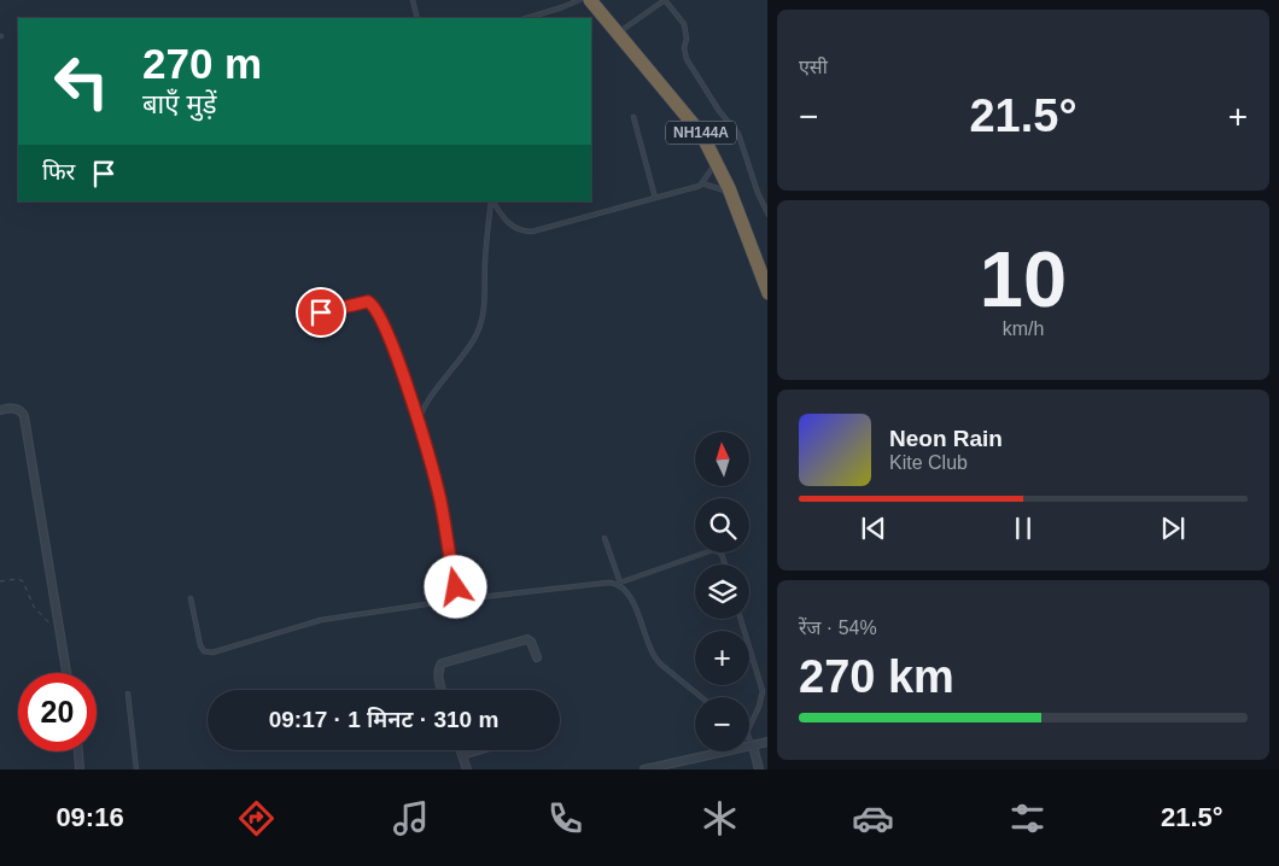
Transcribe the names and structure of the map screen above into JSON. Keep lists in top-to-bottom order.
{
  "streets": {
    "highway": ["NH144A"]
  },
  "north": "top",
  "page": {
    "tile": [
      "एसी",
      ["10", "km/h"],
      ["रेंज · 54%", "270 km"]
    ],
    "turn": ["270 m", "बाएँ मुड़ें"],
    "heat": ["−", "21.5°", "+"],
    "then": "फिर",
    "song": ["Neon Rain", "Kite Club"],
    "map_buttons": ["+", "−"],
    "limit": "20",
    "trip": "09:17 · 1 मिनट · 310 m",
    "tabs": ["09:16", "21.5°"]
  }
}
